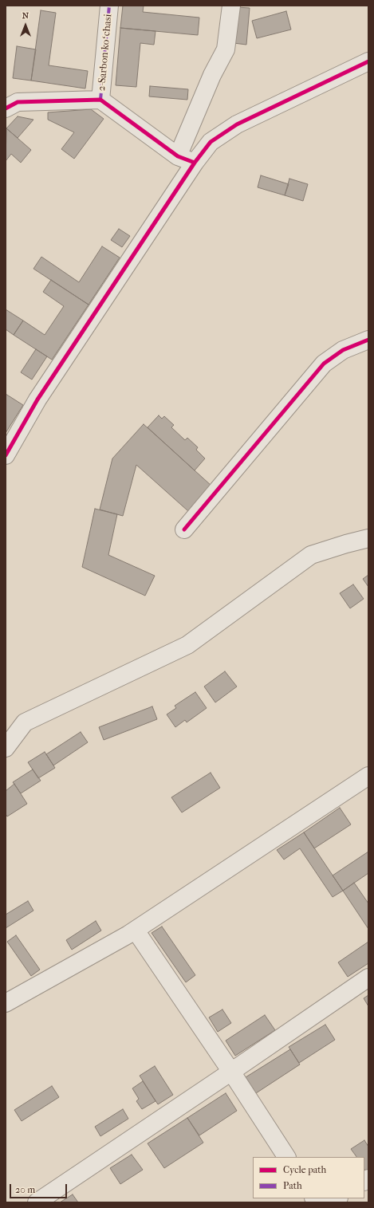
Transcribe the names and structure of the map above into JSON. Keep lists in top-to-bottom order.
{
  "streets": {
    "street": ["2-Sarbon koʻchasi"]
  },
  "legend": ["Cycle path", "Path"],
  "scale_bar": "20 m",
  "north": "top"
}
